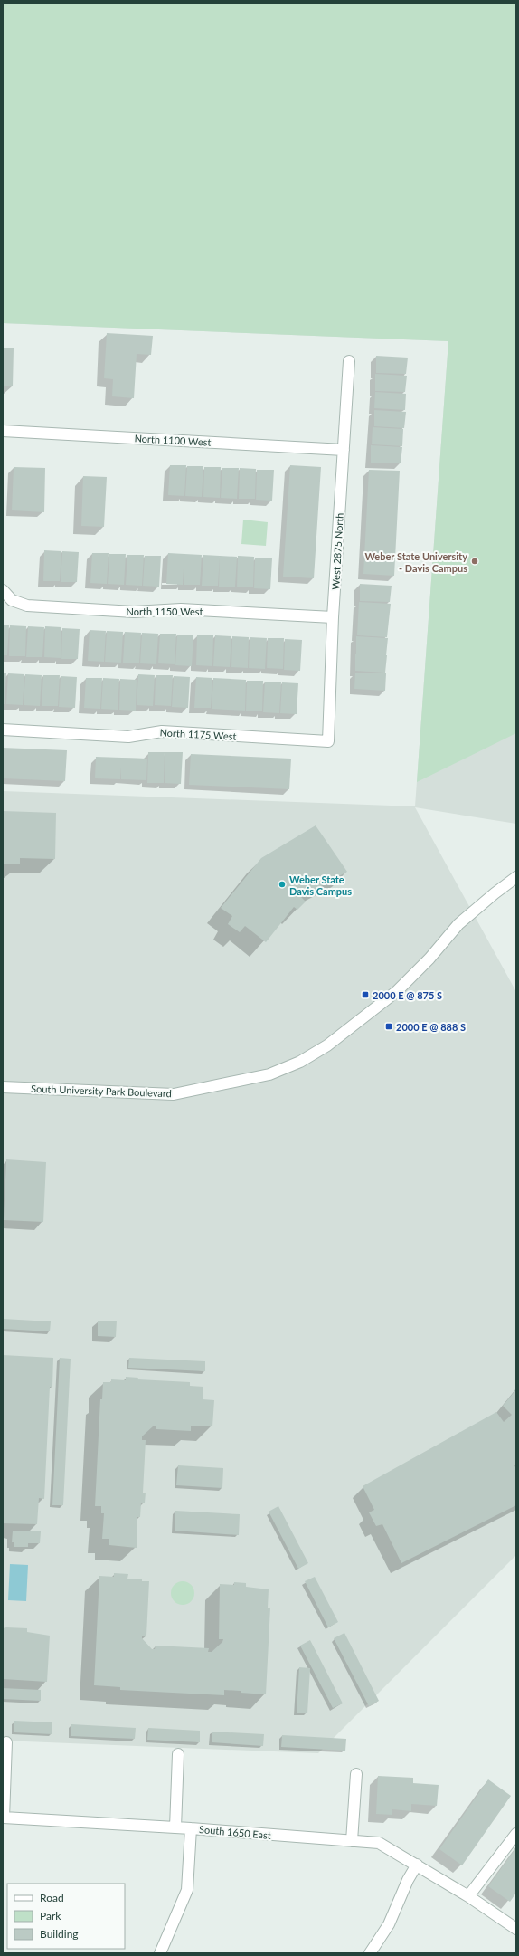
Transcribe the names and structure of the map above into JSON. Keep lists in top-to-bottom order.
{
  "streets": {
    "street": [
      "North 1100 West",
      "West 2875 North",
      "North 1150 West",
      "North 1175 West",
      "South University Park Boulevard",
      "South 1650 East"
    ]
  },
  "crossings": [
    ["North 1100 West", "West 2875 North"],
    ["West 2875 North", "North 1150 West"],
    ["West 2875 North", "North 1175 West"]
  ],
  "places": {
    "other": ["Weber State University - Davis Campus", "Weber State Davis Campus"],
    "transit": ["2000 E @ 875 S", "2000 E @ 888 S"]
  },
  "legend": ["Road", "Park", "Building"]
}
